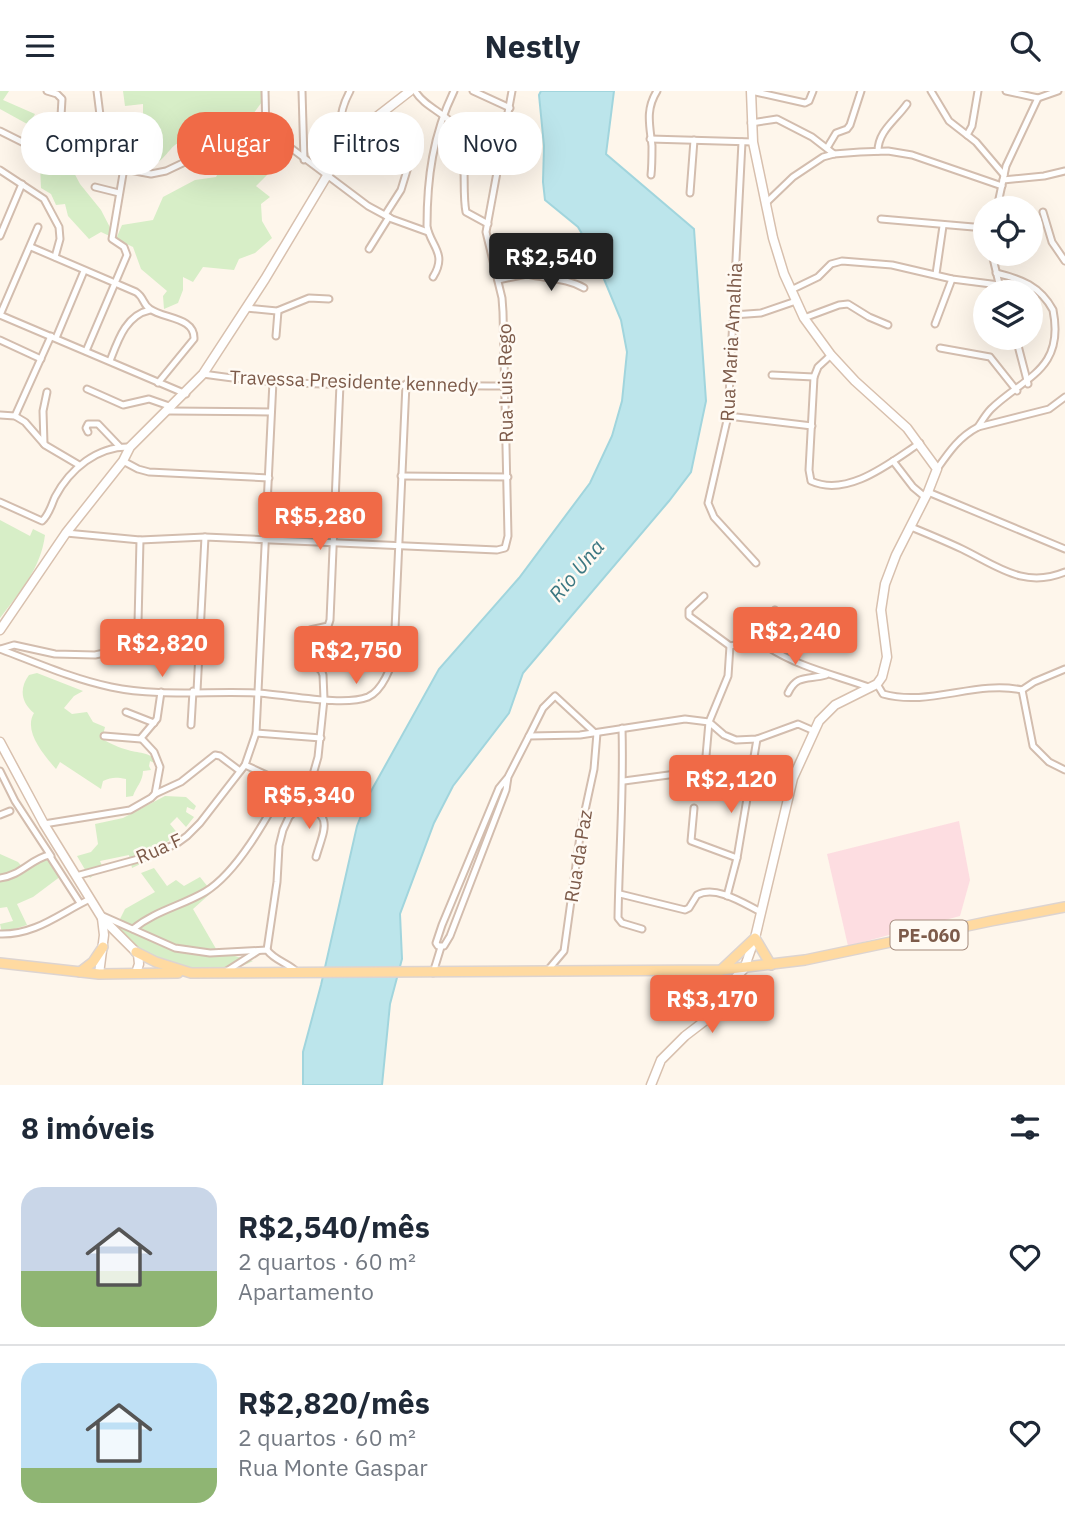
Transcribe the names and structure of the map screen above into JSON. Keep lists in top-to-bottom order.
{
  "streets": {
    "main road": ["PE-060"],
    "street": [
      "Rua Maria Amalhia",
      "Travessa Presidente kennedy",
      "Rua Luis Rego",
      "Rua F",
      "Rua da Paz"
    ]
  },
  "crossings": [
    ["Travessa Presidente kennedy", "Rua Luis Rego"],
    ["Travessa Presidente kennedy", "Rua F"],
    ["Rua da Paz", "PE-060"]
  ],
  "water": ["Rio Una"],
  "page": {
    "header": "Nestly",
    "chip": [
      "Comprar",
      "Alugar",
      "Filtros",
      "Novo"
    ],
    "price": [
      "R$2,540",
      "R$5,280",
      "R$2,240",
      "R$2,820",
      "R$2,750",
      "R$2,120",
      "R$5,340",
      "R$3,170"
    ],
    "heading": "8 imóveis",
    "list": [
      {
        "name": "R$2,540/mês",
        "note": "2 quartos · 60 m² · Apartamento"
      },
      {
        "name": "R$2,820/mês",
        "note": "2 quartos · 60 m² · Rua Monte Gaspar"
      }
    ]
  }
}
